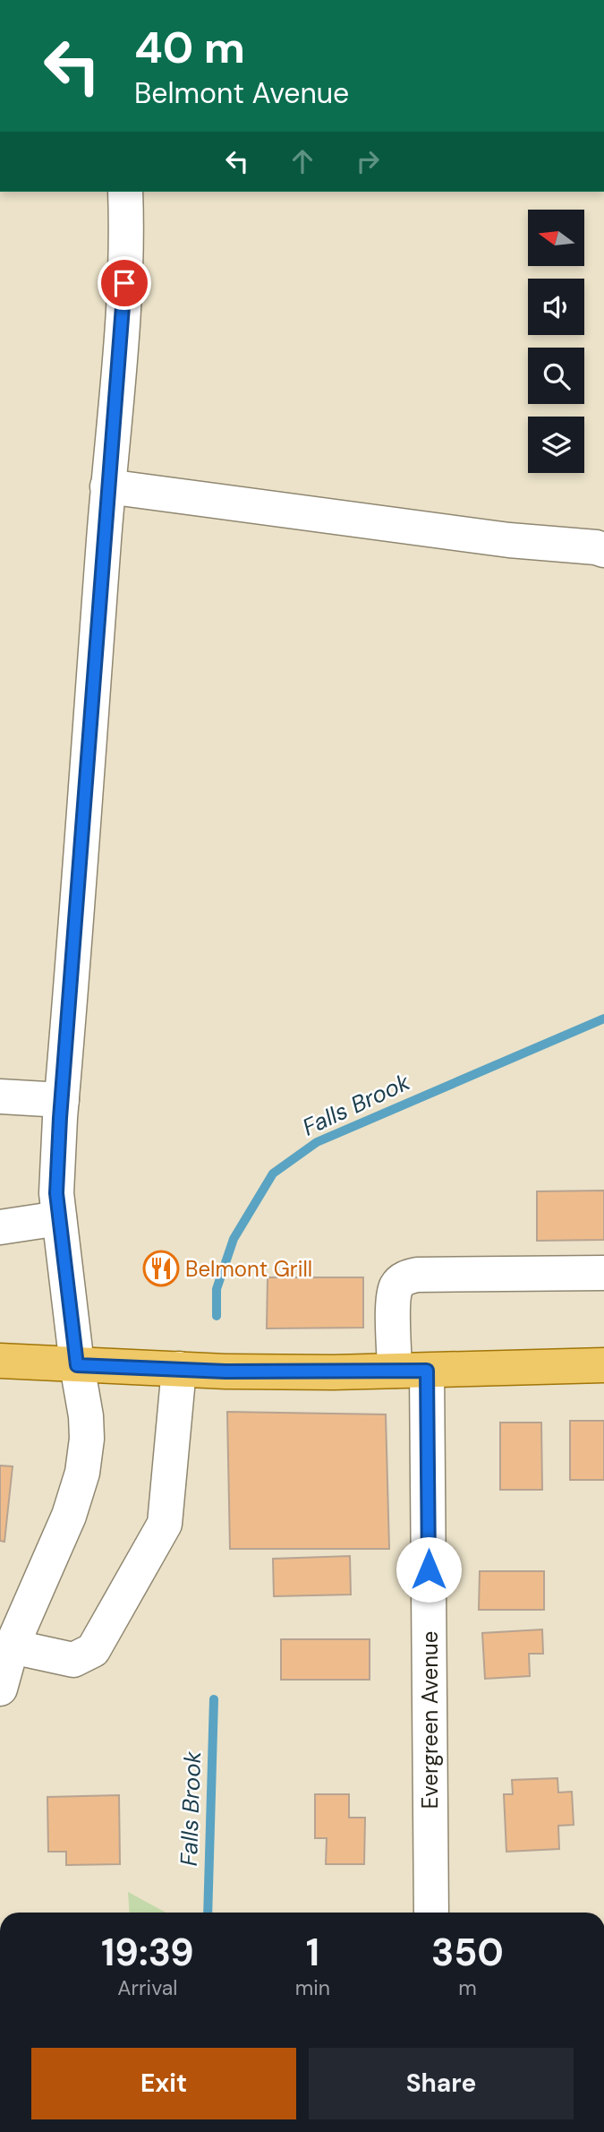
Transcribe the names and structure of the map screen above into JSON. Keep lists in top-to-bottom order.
{
  "streets": {
    "street": ["Evergreen Avenue"]
  },
  "water": ["Falls Brook"],
  "places": {
    "restaurant": ["Belmont Grill"]
  },
  "north": "left",
  "page": {
    "turn": ["40 m", "Belmont Avenue"],
    "eta": [
      "19:39",
      "Arrival",
      "1",
      "min",
      "350",
      "m"
    ],
    "buttons": ["Exit", "Share"]
  }
}
